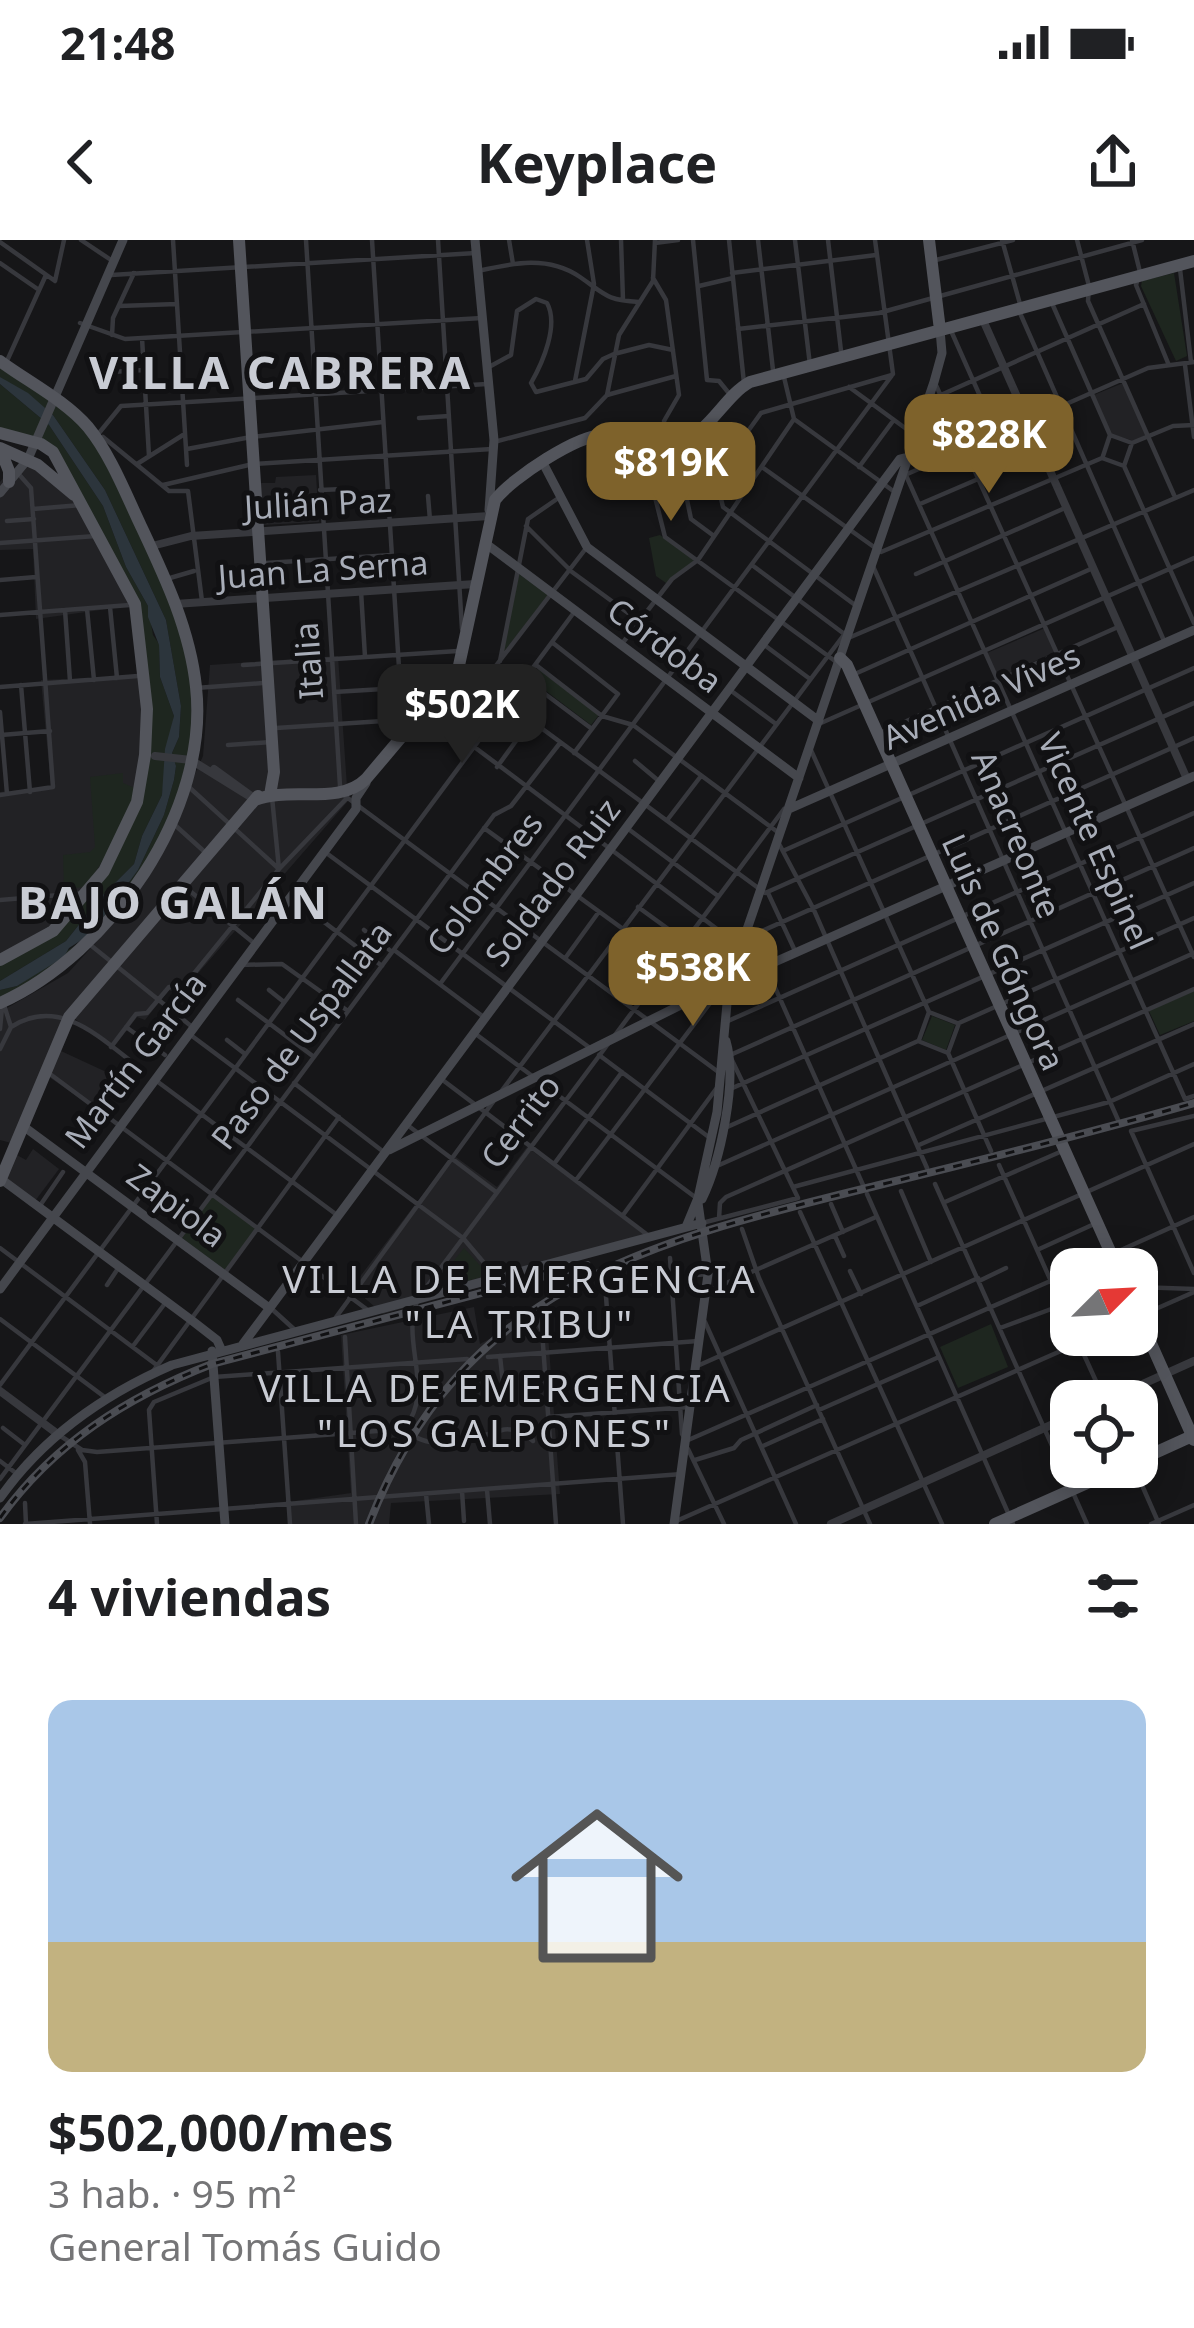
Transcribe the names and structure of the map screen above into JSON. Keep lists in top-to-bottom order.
{
  "streets": {
    "main road": [
      "Córdoba",
      "Avenida Vives",
      "Soldado Ruiz",
      "Luis de Góngora",
      "Martín García",
      "Zapiola"
    ],
    "street": [
      "Julián Paz",
      "Juan La Serna",
      "Italia",
      "Anacreonte",
      "Vicente Espinel",
      "Colombres",
      "Paso de Uspallata",
      "Cerrito"
    ]
  },
  "crossings": [
    ["Julián Paz", "Italia"],
    ["Juan La Serna", "Italia"],
    ["Córdoba", "Soldado Ruiz"],
    ["Córdoba", "Colombres"],
    ["Avenida Vives", "Anacreonte"],
    ["Avenida Vives", "Vicente Espinel"],
    ["Avenida Vives", "Luis de Góngora"],
    ["Soldado Ruiz", "Zapiola"],
    ["Paso de Uspallata", "Zapiola"],
    ["Martín García", "Zapiola"]
  ],
  "districts": [
    "VILLA CABRERA",
    "BAJO GALÁN",
    "VILLA DE EMERGENCIA \"LA TRIBU\"",
    "VILLA DE EMERGENCIA \"LOS GALPONES\""
  ],
  "north": "top right",
  "page": {
    "status": "21:48",
    "header": "Keyplace",
    "price": [
      "$828K",
      "$819K",
      "$502K",
      "$538K"
    ],
    "heading": "4 viviendas",
    "list": [
      {
        "name": "$502,000/mes",
        "note": "3 hab. · 95 m² · General Tomás Guido"
      }
    ]
  }
}
